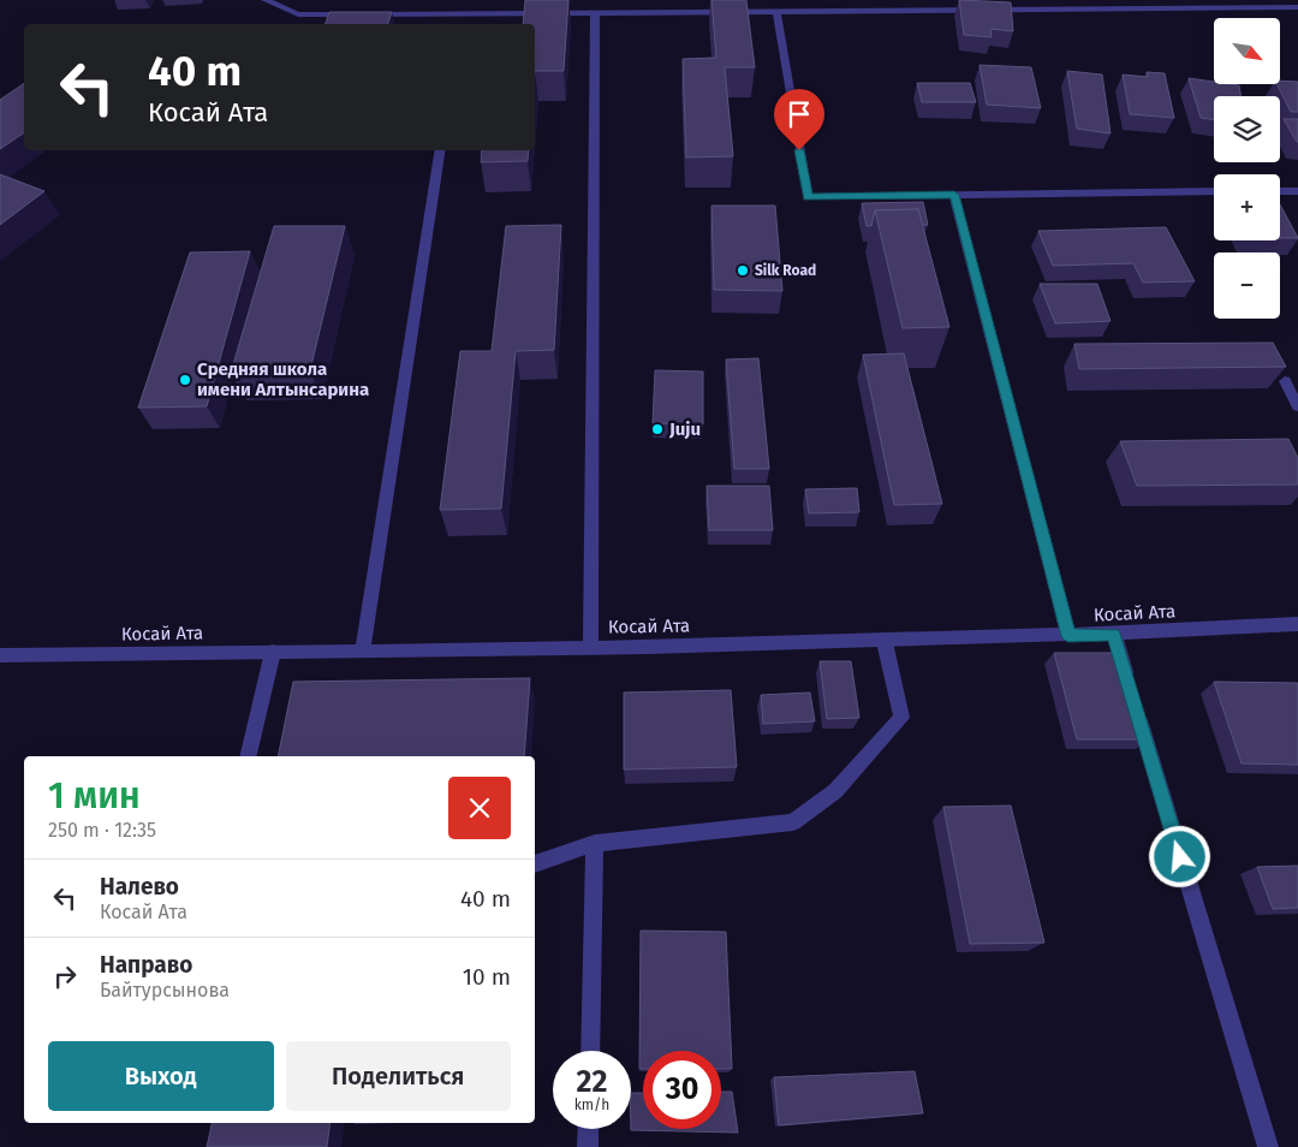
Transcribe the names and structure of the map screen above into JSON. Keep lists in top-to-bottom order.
{
  "streets": {
    "street": ["Косай Ата"]
  },
  "places": ["Silk Road", "Средняя школа имени Алтынсарина", "Juju"],
  "north": "bottom right",
  "page": {
    "map_buttons": ["+", "−"],
    "turn": ["40 m", "Косай Ата"],
    "heading": ["1 мин", "250 m · 12:35"],
    "list": [
      {
        "name": "Налево",
        "note": "Косай Ата",
        "value": "40 m"
      },
      {
        "name": "Направо",
        "note": "Байтурсынова",
        "value": "10 m"
      }
    ],
    "buttons": ["Выход", "Поделиться"],
    "speed": "22 km/h",
    "limit": "30"
  }
}
